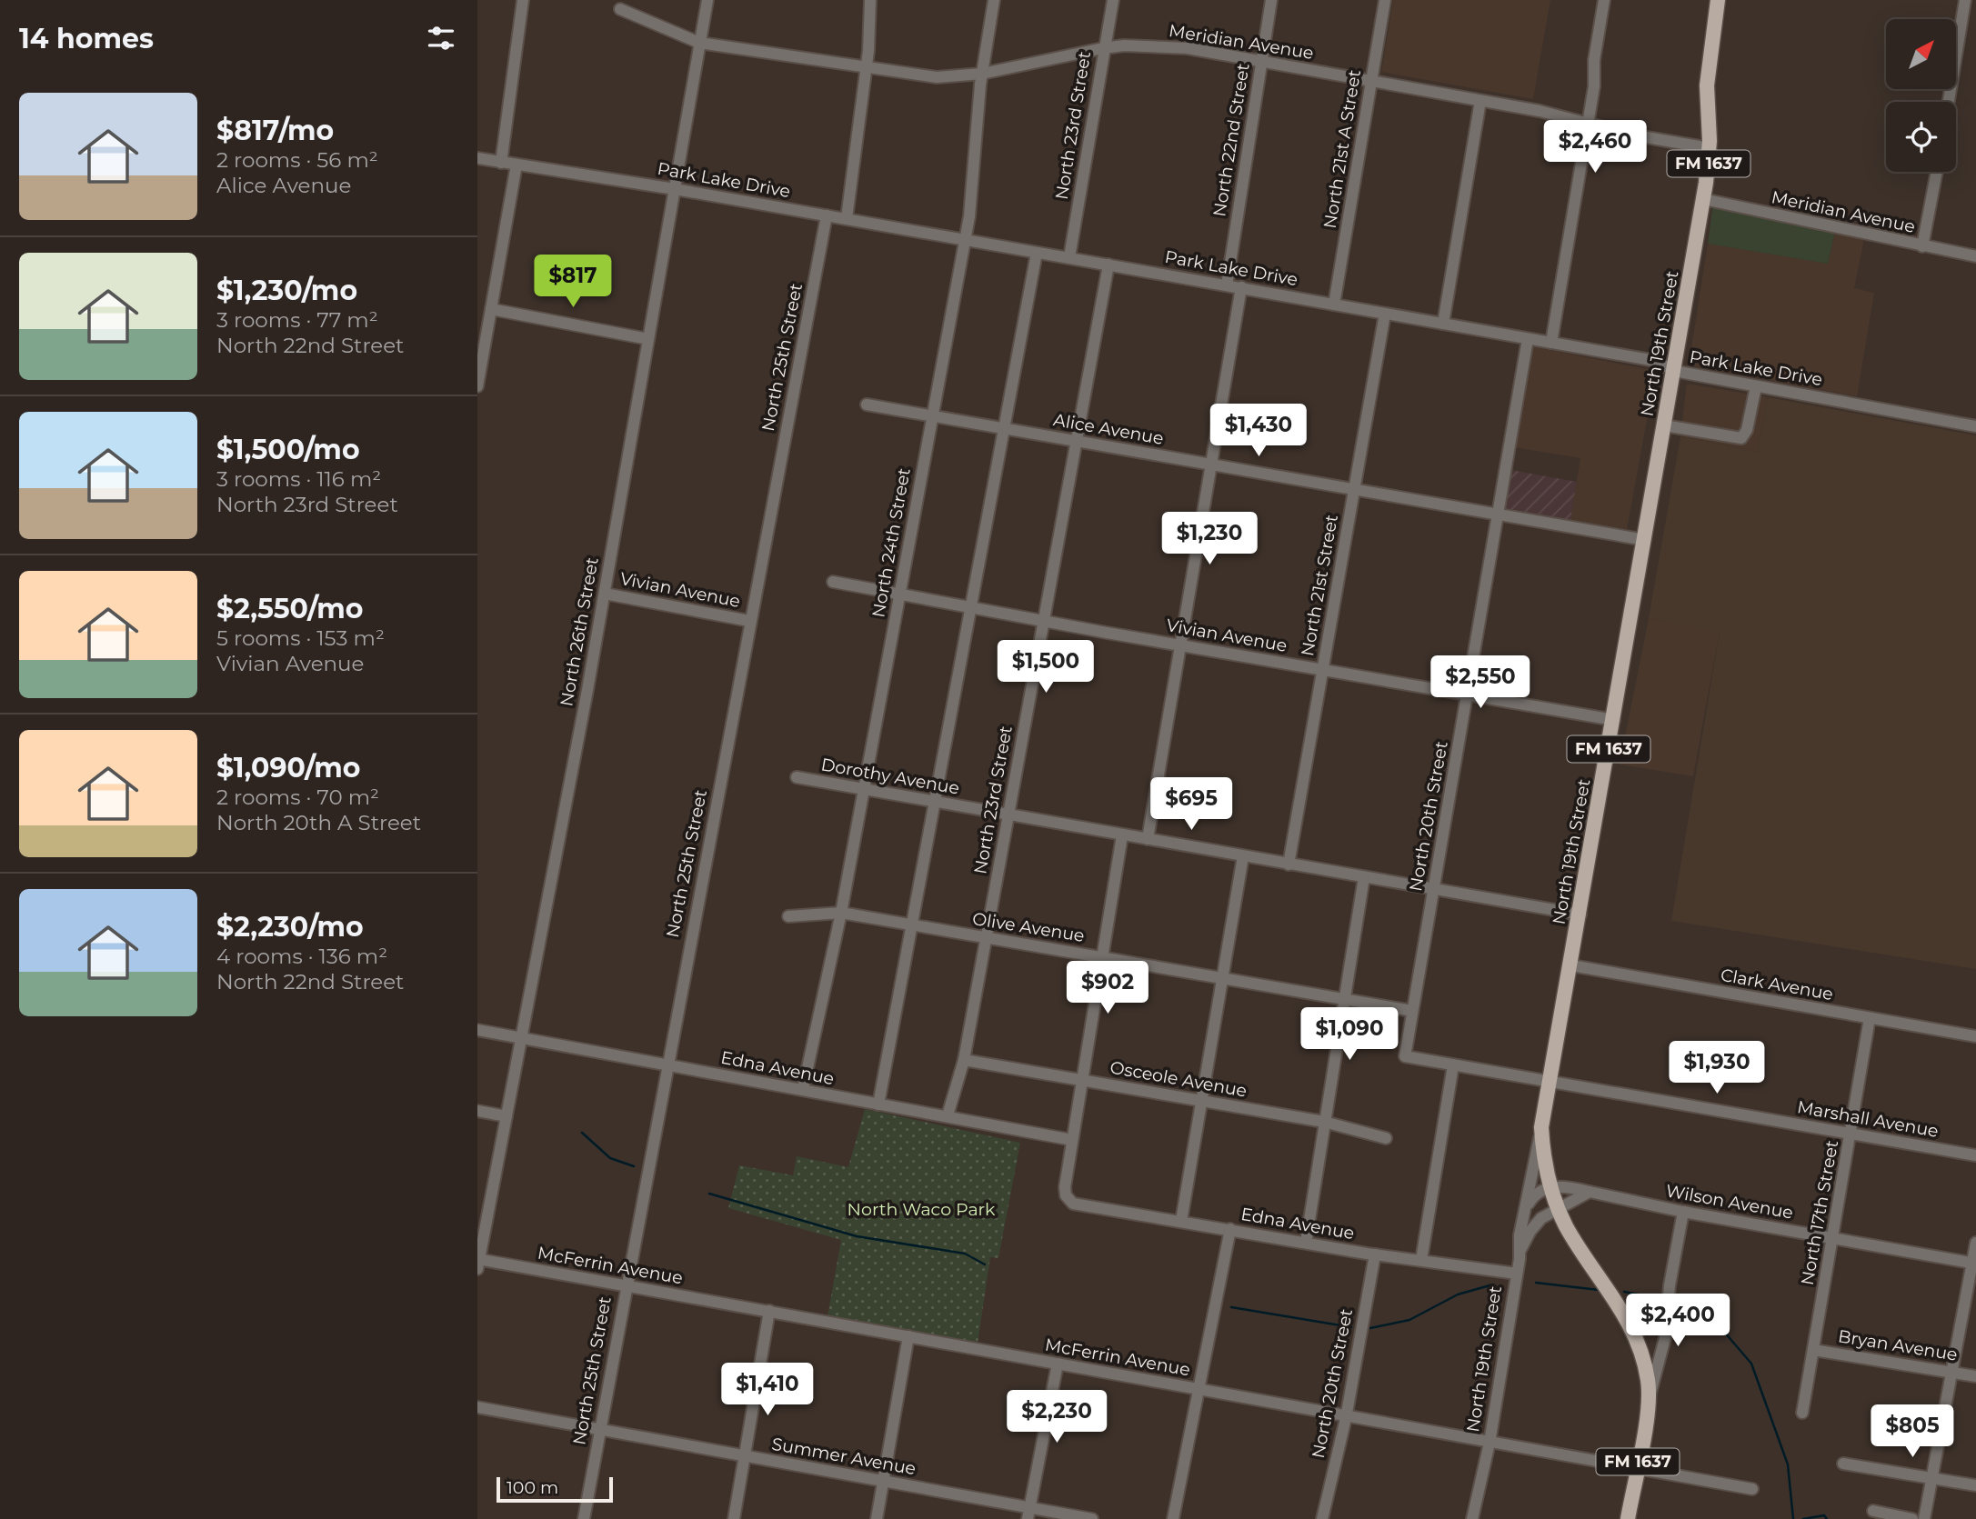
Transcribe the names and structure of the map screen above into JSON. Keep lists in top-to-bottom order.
{
  "streets": {
    "main road": ["FM 1637", "North 19th Street"],
    "street": [
      "Meridian Avenue",
      "North 23rd Street",
      "North 22nd Street",
      "North 21st A Street",
      "Park Lake Drive",
      "North 25th Street",
      "Alice Avenue",
      "North 24th Street",
      "North 21st Street",
      "Vivian Avenue",
      "North 26th Street",
      "Dorothy Avenue",
      "North 20th Street",
      "Olive Avenue",
      "Clark Avenue",
      "Edna Avenue",
      "Osceole Avenue",
      "Marshall Avenue",
      "Wilson Avenue",
      "North 17th Street",
      "McFerrin Avenue",
      "Bryan Avenue",
      "Summer Avenue"
    ]
  },
  "crossings": [
    ["Meridian Avenue", "North 23rd Street"],
    ["Meridian Avenue", "North 22nd Street"],
    ["Meridian Avenue", "North 21st A Street"],
    ["Meridian Avenue", "North 19th Street"],
    ["Meridian Avenue", "North 24th Street"],
    ["Meridian Avenue", "North 26th Street"],
    ["North 23rd Street", "Park Lake Drive"],
    ["North 23rd Street", "Alice Avenue"],
    ["North 23rd Street", "Vivian Avenue"],
    ["North 23rd Street", "Dorothy Avenue"],
    ["North 23rd Street", "Olive Avenue"],
    ["North 23rd Street", "Edna Avenue"],
    ["North 23rd Street", "Osceole Avenue"],
    ["North 22nd Street", "Park Lake Drive"],
    ["North 21st A Street", "Park Lake Drive"],
    ["FM 1637", "North 19th Street"],
    ["FM 1637", "Wilson Avenue"],
    ["FM 1637", "McFerrin Avenue"],
    ["Park Lake Drive", "North 19th Street"],
    ["Park Lake Drive", "North 25th Street"],
    ["Park Lake Drive", "North 24th Street"],
    ["Park Lake Drive", "North 21st Street"],
    ["Park Lake Drive", "North 26th Street"],
    ["Park Lake Drive", "North 20th Street"],
    ["North 19th Street", "Alice Avenue"],
    ["North 19th Street", "Vivian Avenue"],
    ["North 19th Street", "Dorothy Avenue"],
    ["North 19th Street", "Clark Avenue"],
    ["North 19th Street", "Edna Avenue"],
    ["North 19th Street", "Marshall Avenue"],
    ["North 19th Street", "McFerrin Avenue"],
    ["North 25th Street", "Vivian Avenue"],
    ["North 25th Street", "Edna Avenue"],
    ["North 25th Street", "McFerrin Avenue"],
    ["North 25th Street", "Summer Avenue"],
    ["Alice Avenue", "North 24th Street"],
    ["Alice Avenue", "North 21st Street"],
    ["Alice Avenue", "North 20th Street"],
    ["North 24th Street", "Vivian Avenue"],
    ["North 24th Street", "Dorothy Avenue"],
    ["North 24th Street", "Olive Avenue"],
    ["North 24th Street", "Edna Avenue"],
    ["North 21st Street", "Vivian Avenue"],
    ["North 21st Street", "Dorothy Avenue"],
    ["Vivian Avenue", "North 26th Street"],
    ["Vivian Avenue", "North 20th Street"],
    ["North 26th Street", "Edna Avenue"],
    ["North 26th Street", "McFerrin Avenue"],
    ["Dorothy Avenue", "North 20th Street"],
    ["North 20th Street", "Olive Avenue"],
    ["North 20th Street", "Edna Avenue"],
    ["North 20th Street", "Marshall Avenue"],
    ["North 20th Street", "McFerrin Avenue"],
    ["Clark Avenue", "North 17th Street"],
    ["Marshall Avenue", "North 17th Street"],
    ["Wilson Avenue", "North 17th Street"],
    ["North 17th Street", "Bryan Avenue"]
  ],
  "parks": ["North Waco Park"],
  "scale_bar": "100 m",
  "north": "top right",
  "page": {
    "heading": "14 homes",
    "list": [
      {
        "name": "$817/mo",
        "note": "2 rooms · 56 m² · Alice Avenue"
      },
      {
        "name": "$1,230/mo",
        "note": "3 rooms · 77 m² · North 22nd Street"
      },
      {
        "name": "$1,500/mo",
        "note": "3 rooms · 116 m² · North 23rd Street"
      },
      {
        "name": "$2,550/mo",
        "note": "5 rooms · 153 m² · Vivian Avenue"
      },
      {
        "name": "$1,090/mo",
        "note": "2 rooms · 70 m² · North 20th A Street"
      },
      {
        "name": "$2,230/mo",
        "note": "4 rooms · 136 m² · North 22nd Street"
      }
    ],
    "price": [
      "$2,460",
      "$817",
      "$1,430",
      "$1,230",
      "$1,500",
      "$2,550",
      "$695",
      "$902",
      "$1,090",
      "$1,930",
      "$2,400",
      "$1,410",
      "$2,230",
      "$805"
    ],
    "scale": "100 m"
  }
}
